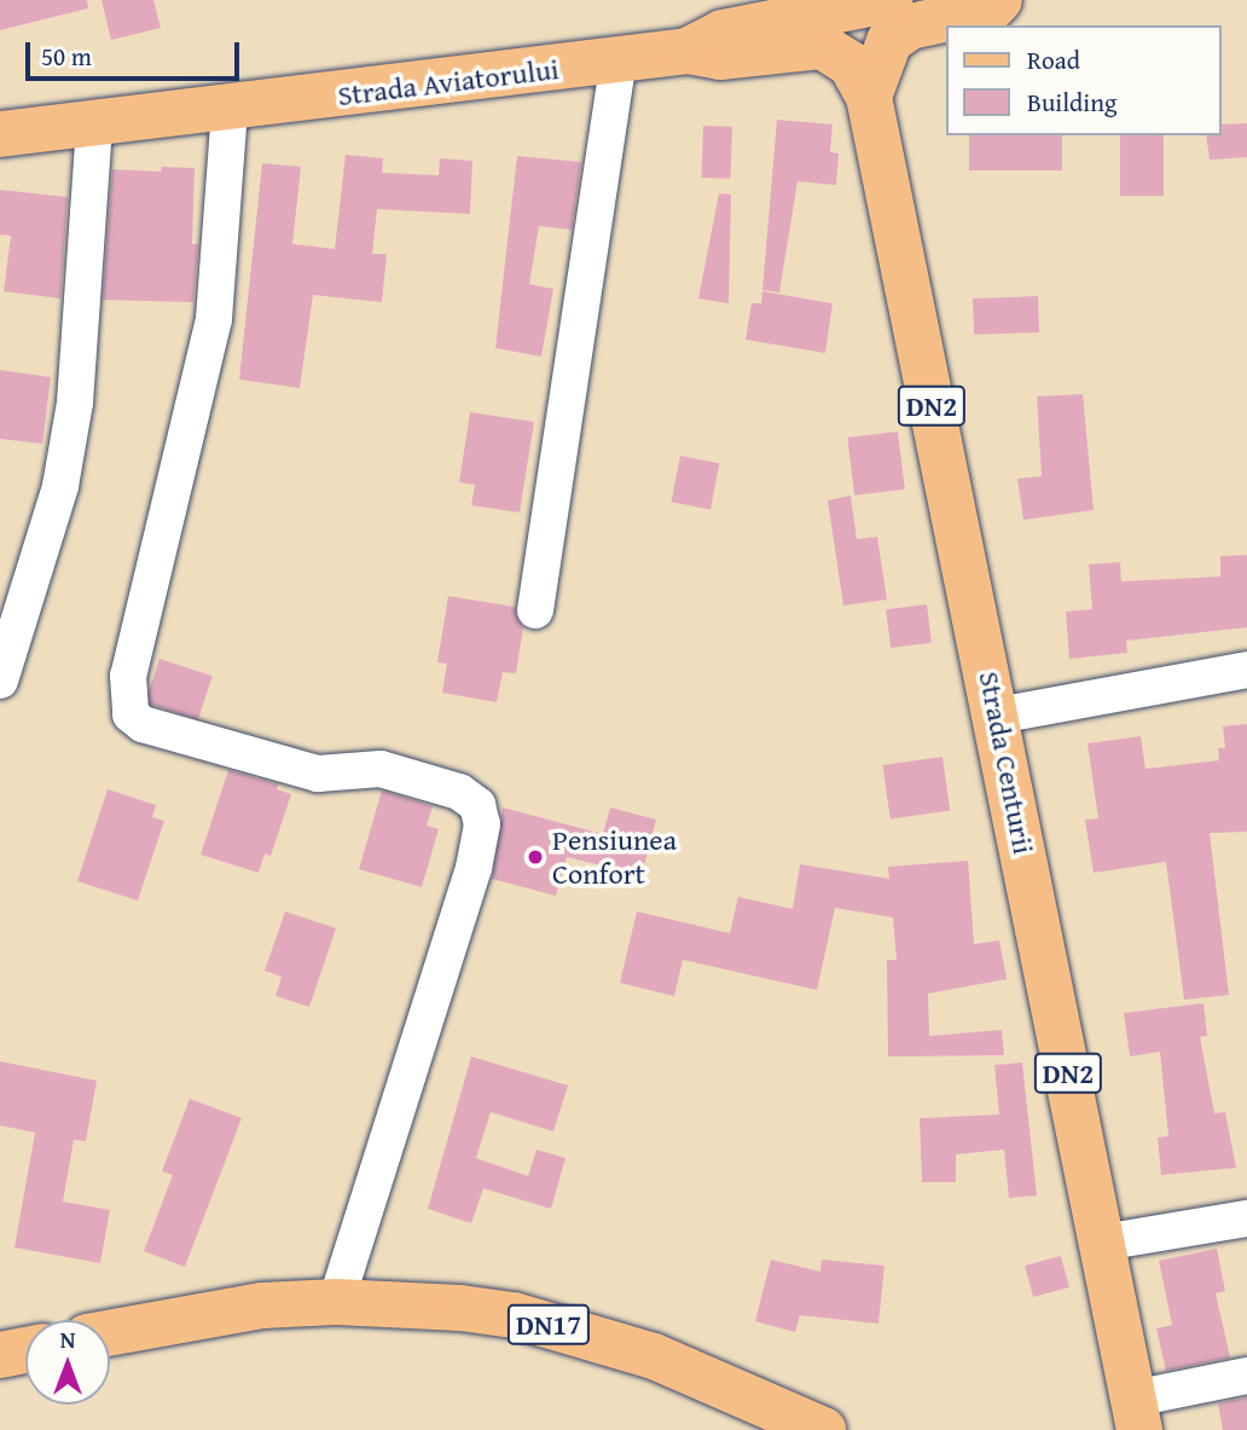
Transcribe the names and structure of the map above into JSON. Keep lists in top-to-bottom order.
{
  "streets": {
    "main road": [
      "Strada Aviatorului",
      "DN2",
      "Strada Centurii",
      "DN17"
    ]
  },
  "crossings": [
    ["Strada Aviatorului", "Strada Centurii"]
  ],
  "places": ["Pensiunea Confort"],
  "legend": ["Road", "Building"],
  "scale_bar": "50 m",
  "north": "top"
}
